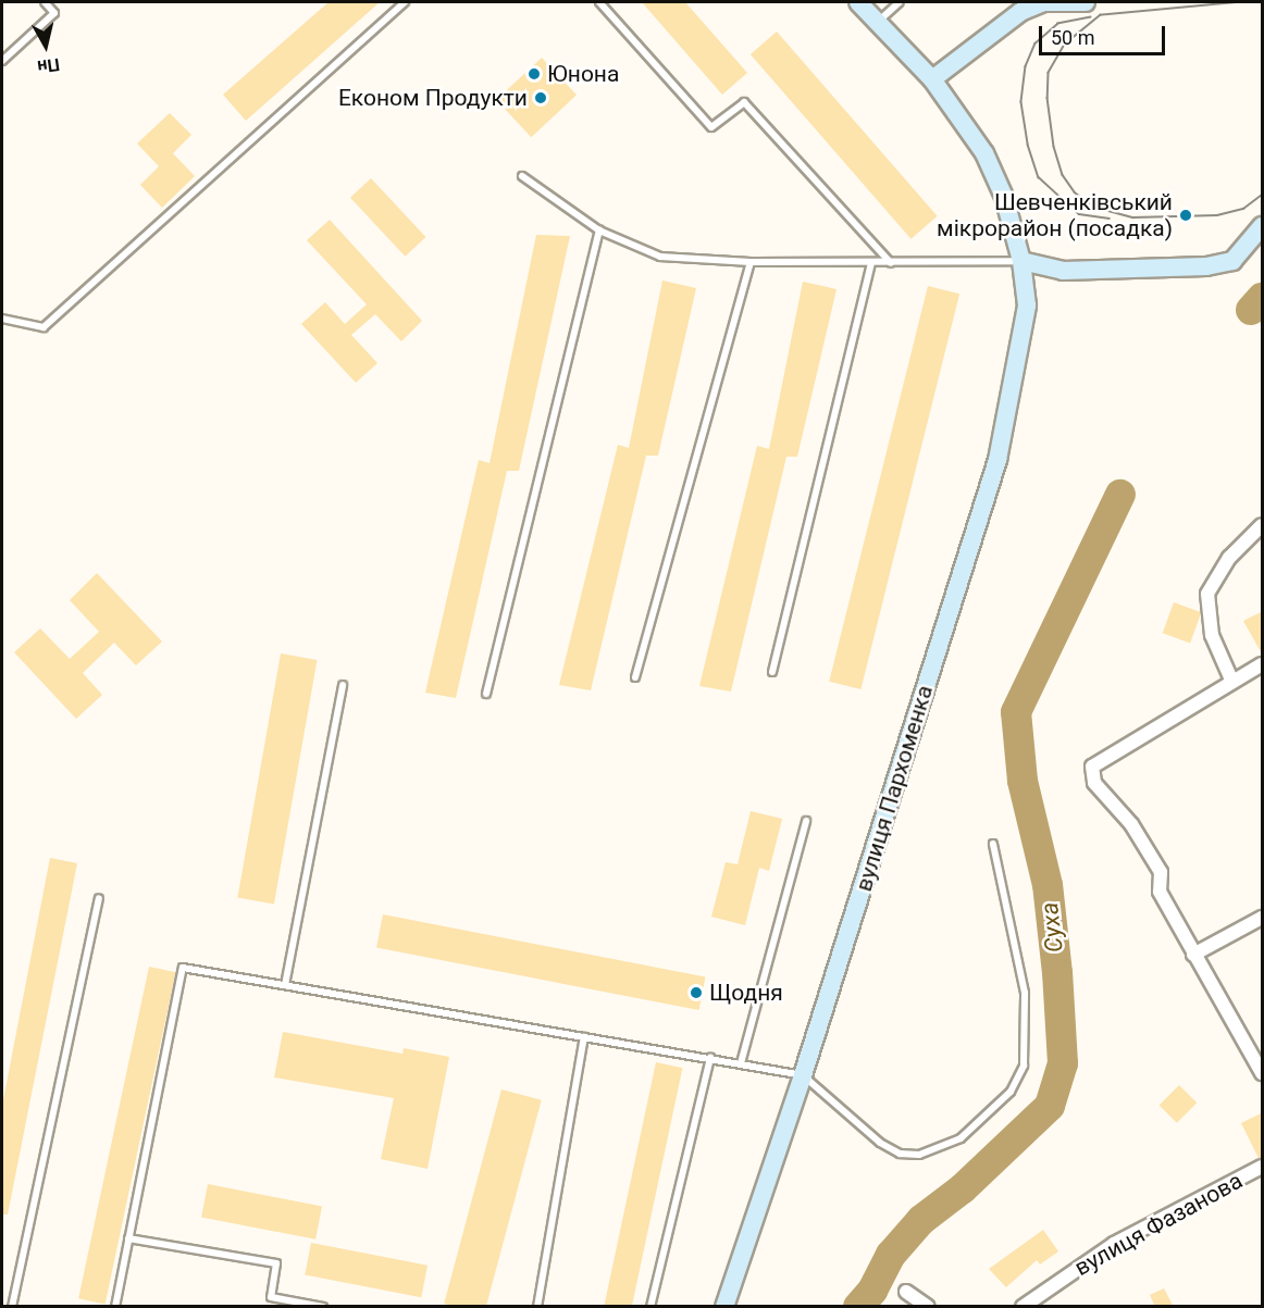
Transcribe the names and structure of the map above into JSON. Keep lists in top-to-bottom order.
{
  "streets": {
    "street": ["вулиця Пархоменка", "вулиця Фазанова"]
  },
  "water": ["Суха"],
  "places": [
    "Юнона",
    "Економ Продукти",
    "Шевченківський мікрорайон (посадка)",
    "Щодня"
  ],
  "scale_bar": "50 m",
  "north": "bottom"
}
